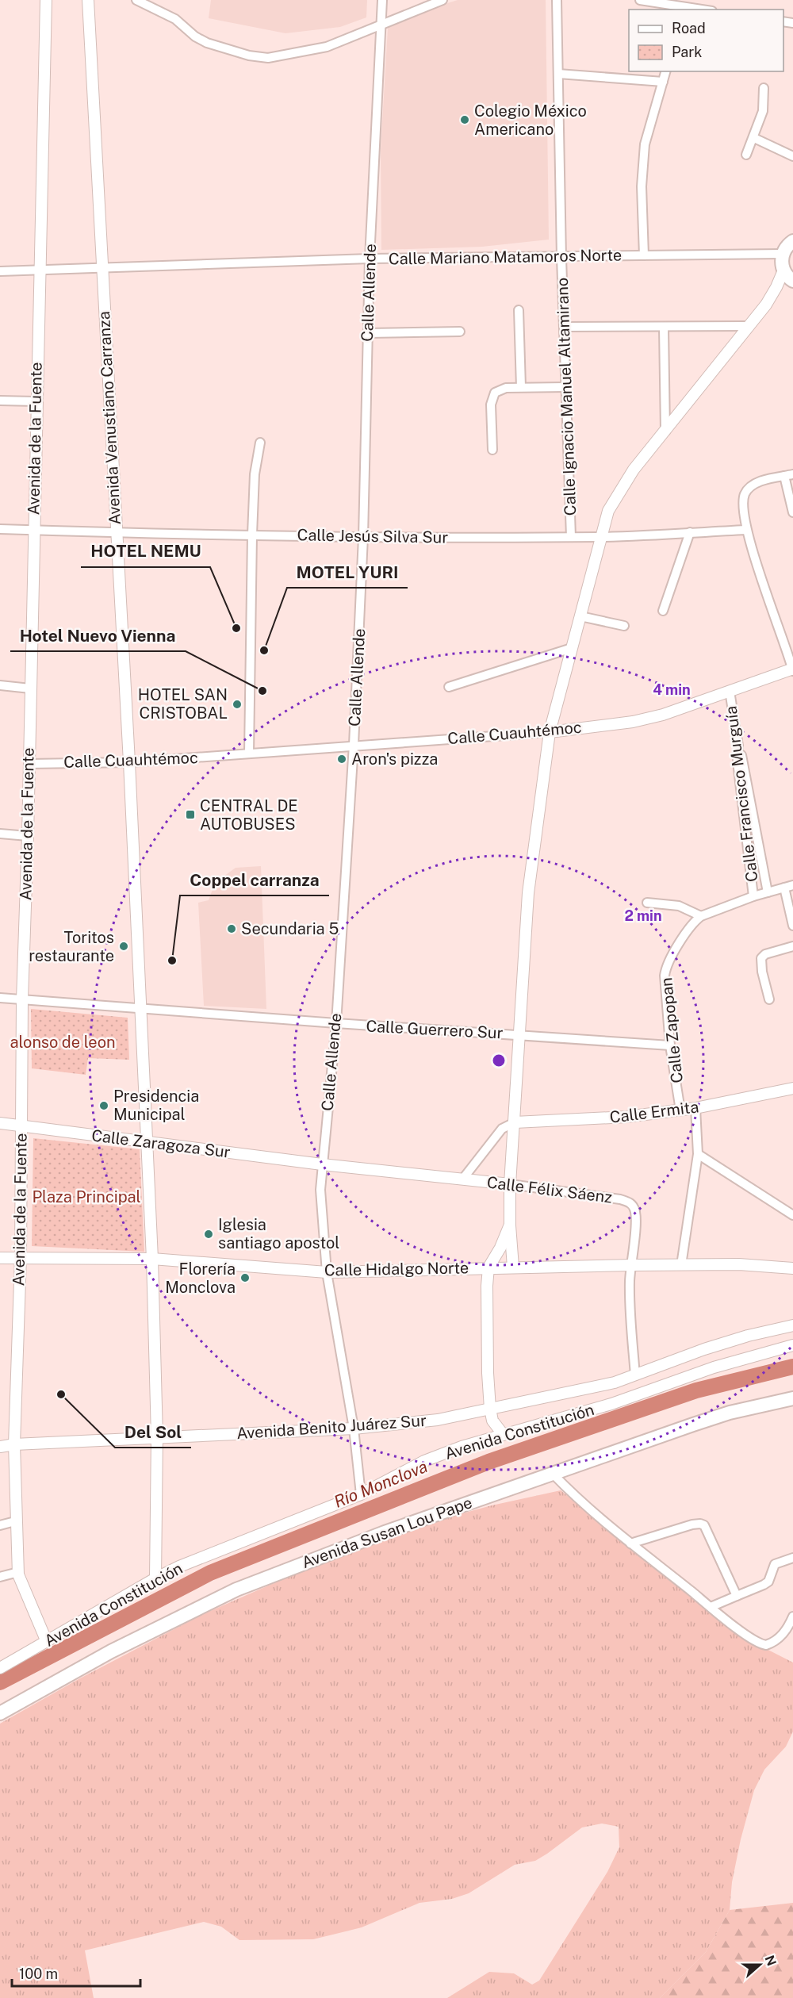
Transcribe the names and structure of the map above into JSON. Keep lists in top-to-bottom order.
{
  "streets": {
    "main road": ["Avenida Susan Lou Pape"],
    "street": [
      "Calle Mariano Matamoros Norte",
      "Calle Allende",
      "Calle Ignacio Manuel Altamirano",
      "Avenida Venustiano Carranza",
      "Avenida de la Fuente",
      "Calle Jesús Silva Sur",
      "Calle Cuauhtémoc",
      "Calle Francisco Murguía",
      "Calle Guerrero Sur",
      "Calle Zapopan",
      "Calle Ermita",
      "Calle Zaragoza Sur",
      "Calle Félix Sáenz",
      "Calle Hidalgo Norte",
      "Avenida Benito Juárez Sur",
      "Avenida Constitución"
    ]
  },
  "crossings": [
    ["Calle Mariano Matamoros Norte", "Calle Allende"],
    ["Calle Mariano Matamoros Norte", "Calle Ignacio Manuel Altamirano"],
    ["Calle Mariano Matamoros Norte", "Avenida Venustiano Carranza"],
    ["Calle Mariano Matamoros Norte", "Avenida de la Fuente"],
    ["Calle Allende", "Calle Jesús Silva Sur"],
    ["Calle Allende", "Calle Cuauhtémoc"],
    ["Calle Allende", "Calle Guerrero Sur"],
    ["Calle Allende", "Calle Zaragoza Sur"],
    ["Calle Allende", "Calle Félix Sáenz"],
    ["Calle Allende", "Calle Hidalgo Norte"],
    ["Calle Allende", "Avenida Benito Juárez Sur"],
    ["Calle Allende", "Avenida Constitución"],
    ["Calle Ignacio Manuel Altamirano", "Calle Jesús Silva Sur"],
    ["Avenida Venustiano Carranza", "Calle Jesús Silva Sur"],
    ["Avenida Venustiano Carranza", "Calle Cuauhtémoc"],
    ["Avenida Venustiano Carranza", "Calle Guerrero Sur"],
    ["Avenida Venustiano Carranza", "Calle Zaragoza Sur"],
    ["Avenida Venustiano Carranza", "Calle Hidalgo Norte"],
    ["Avenida Venustiano Carranza", "Avenida Benito Juárez Sur"],
    ["Avenida Venustiano Carranza", "Avenida Constitución"],
    ["Avenida de la Fuente", "Calle Jesús Silva Sur"],
    ["Avenida de la Fuente", "Calle Cuauhtémoc"],
    ["Avenida de la Fuente", "Calle Guerrero Sur"],
    ["Avenida de la Fuente", "Calle Zaragoza Sur"],
    ["Avenida de la Fuente", "Calle Hidalgo Norte"],
    ["Avenida de la Fuente", "Avenida Benito Juárez Sur"],
    ["Avenida de la Fuente", "Avenida Constitución"],
    ["Calle Cuauhtémoc", "Calle Francisco Murguía"],
    ["Calle Francisco Murguía", "Calle Zapopan"],
    ["Calle Guerrero Sur", "Calle Zapopan"],
    ["Calle Zapopan", "Calle Ermita"],
    ["Calle Zaragoza Sur", "Calle Félix Sáenz"],
    ["Calle Félix Sáenz", "Calle Hidalgo Norte"],
    ["Calle Félix Sáenz", "Avenida Benito Juárez Sur"]
  ],
  "water": ["Río Monclova"],
  "parks": ["alonso de leon", "Plaza Principal"],
  "places": {
    "other": [
      "Colegio México Americano",
      "HOTEL NEMU",
      "MOTEL YURI",
      "Hotel Nuevo Vienna",
      "HOTEL SAN CRISTOBAL",
      "Aron's pizza",
      "Secundaria 5",
      "Toritos restaurante",
      "Coppel carranza",
      "Presidencia Municipal",
      "Iglesia santiago apostol",
      "Florería Monclova",
      "Del Sol"
    ],
    "transit": ["CENTRAL DE AUTOBUSES"]
  },
  "legend": ["Road", "Park"],
  "scale_bar": "100 m",
  "north": "right",
  "rings": ["4 min", "2 min"]
}
